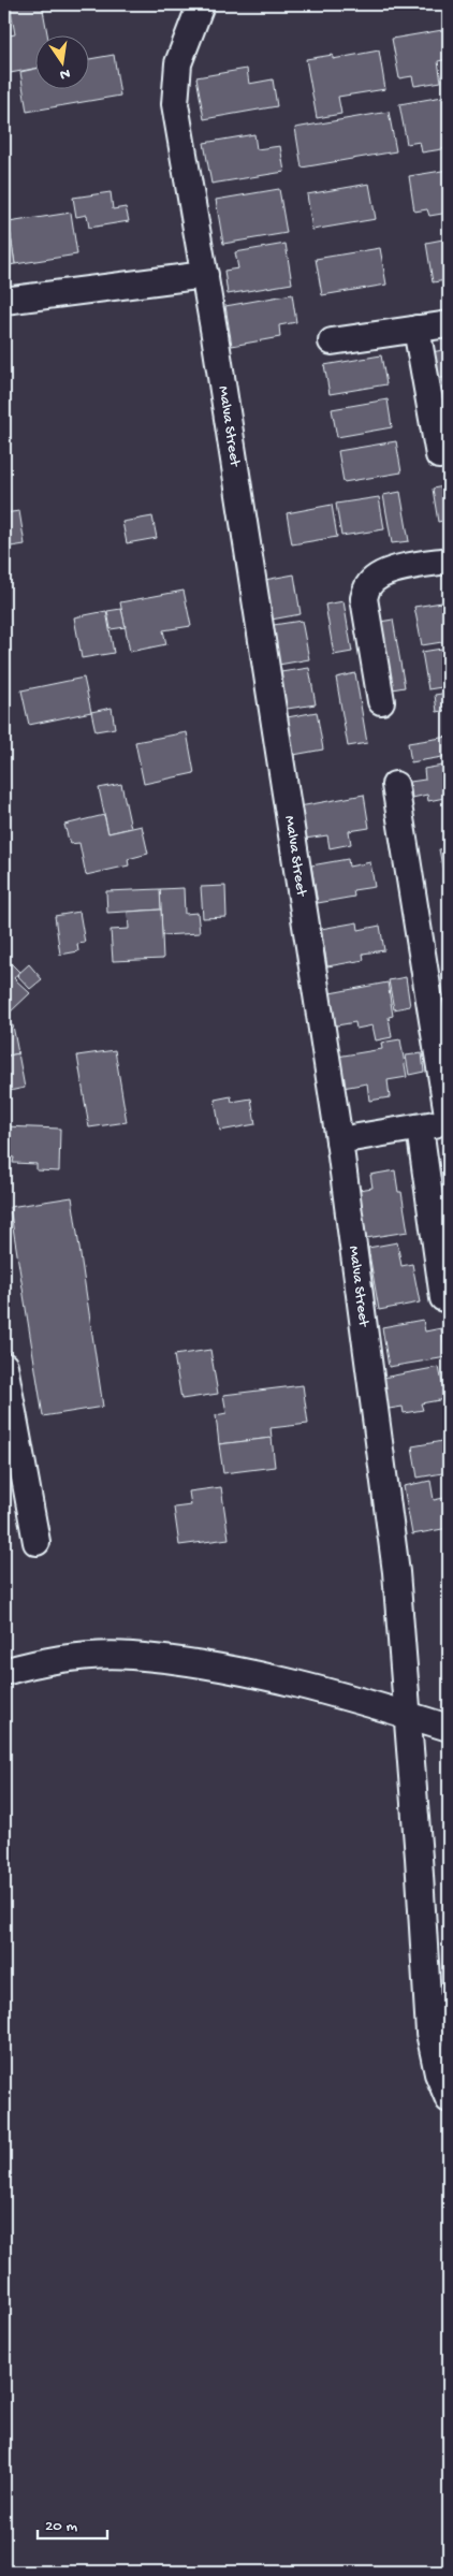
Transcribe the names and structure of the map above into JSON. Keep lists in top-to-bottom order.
{
  "streets": {
    "street": ["Malva Street"]
  },
  "scale_bar": "20 m",
  "north": "bottom"
}
